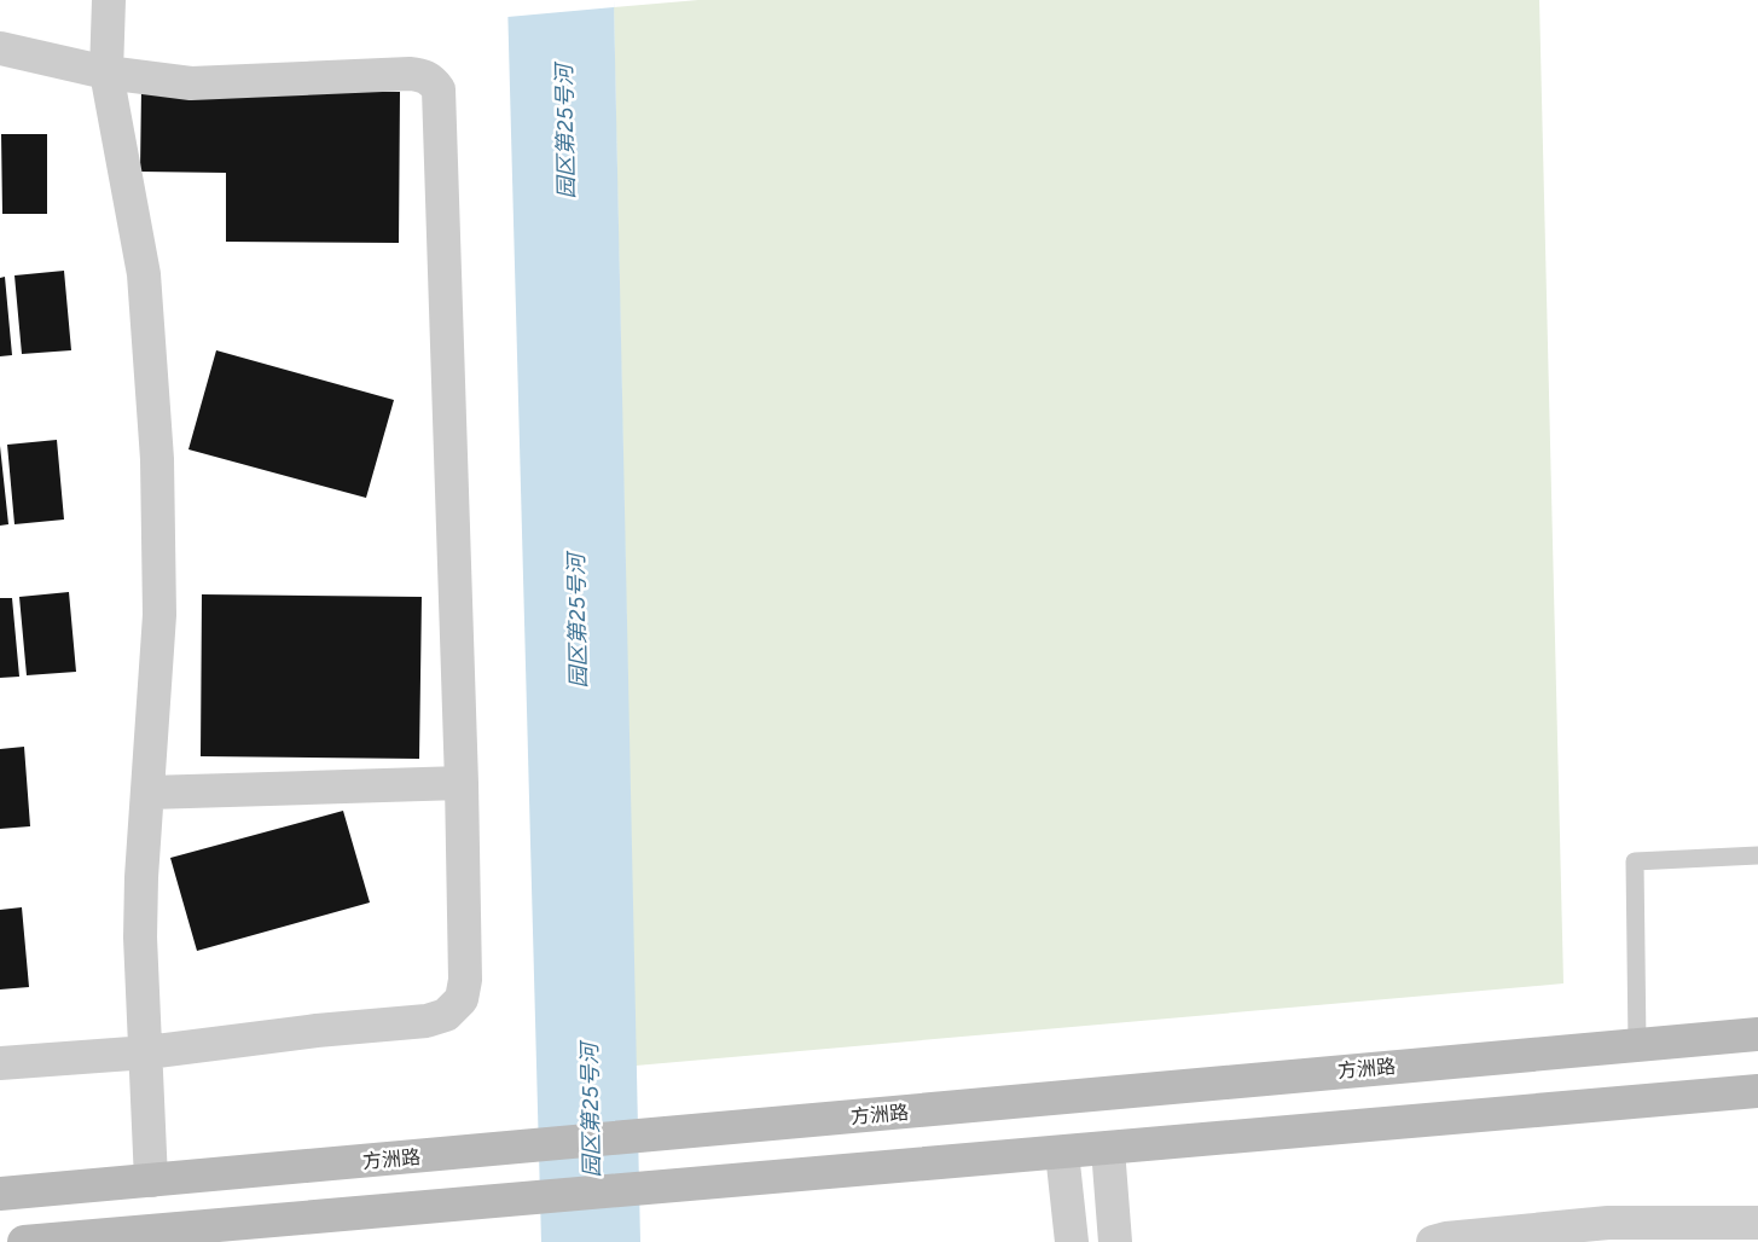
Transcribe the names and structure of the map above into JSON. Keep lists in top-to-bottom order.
{
  "streets": {
    "main road": ["方洲路"]
  },
  "water": ["园区第25号河"]
}
